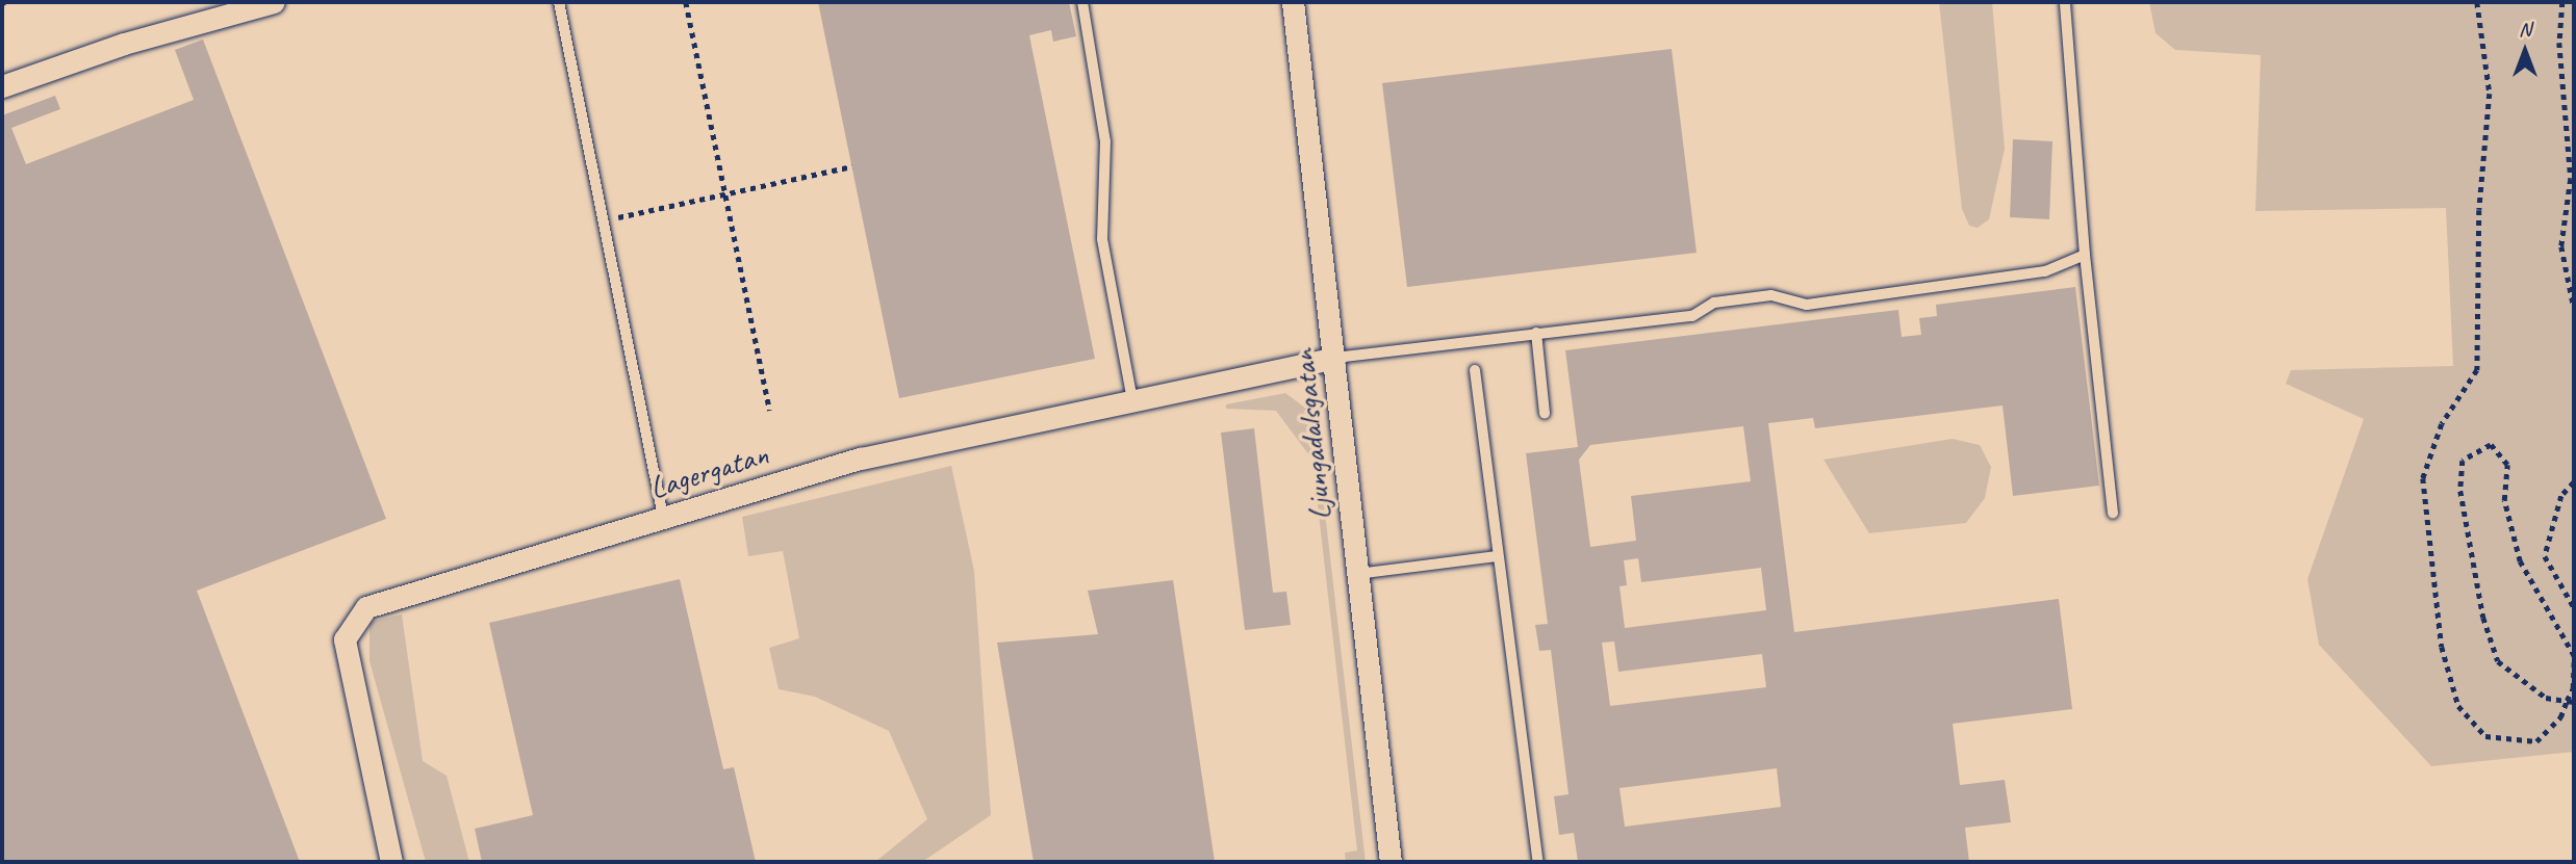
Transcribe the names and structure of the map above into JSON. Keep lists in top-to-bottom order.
{
  "streets": {
    "street": ["Ljungadalsgatan", "Lagergatan"]
  },
  "crossings": [
    ["Ljungadalsgatan", "Lagergatan"]
  ],
  "north": "top"
}
